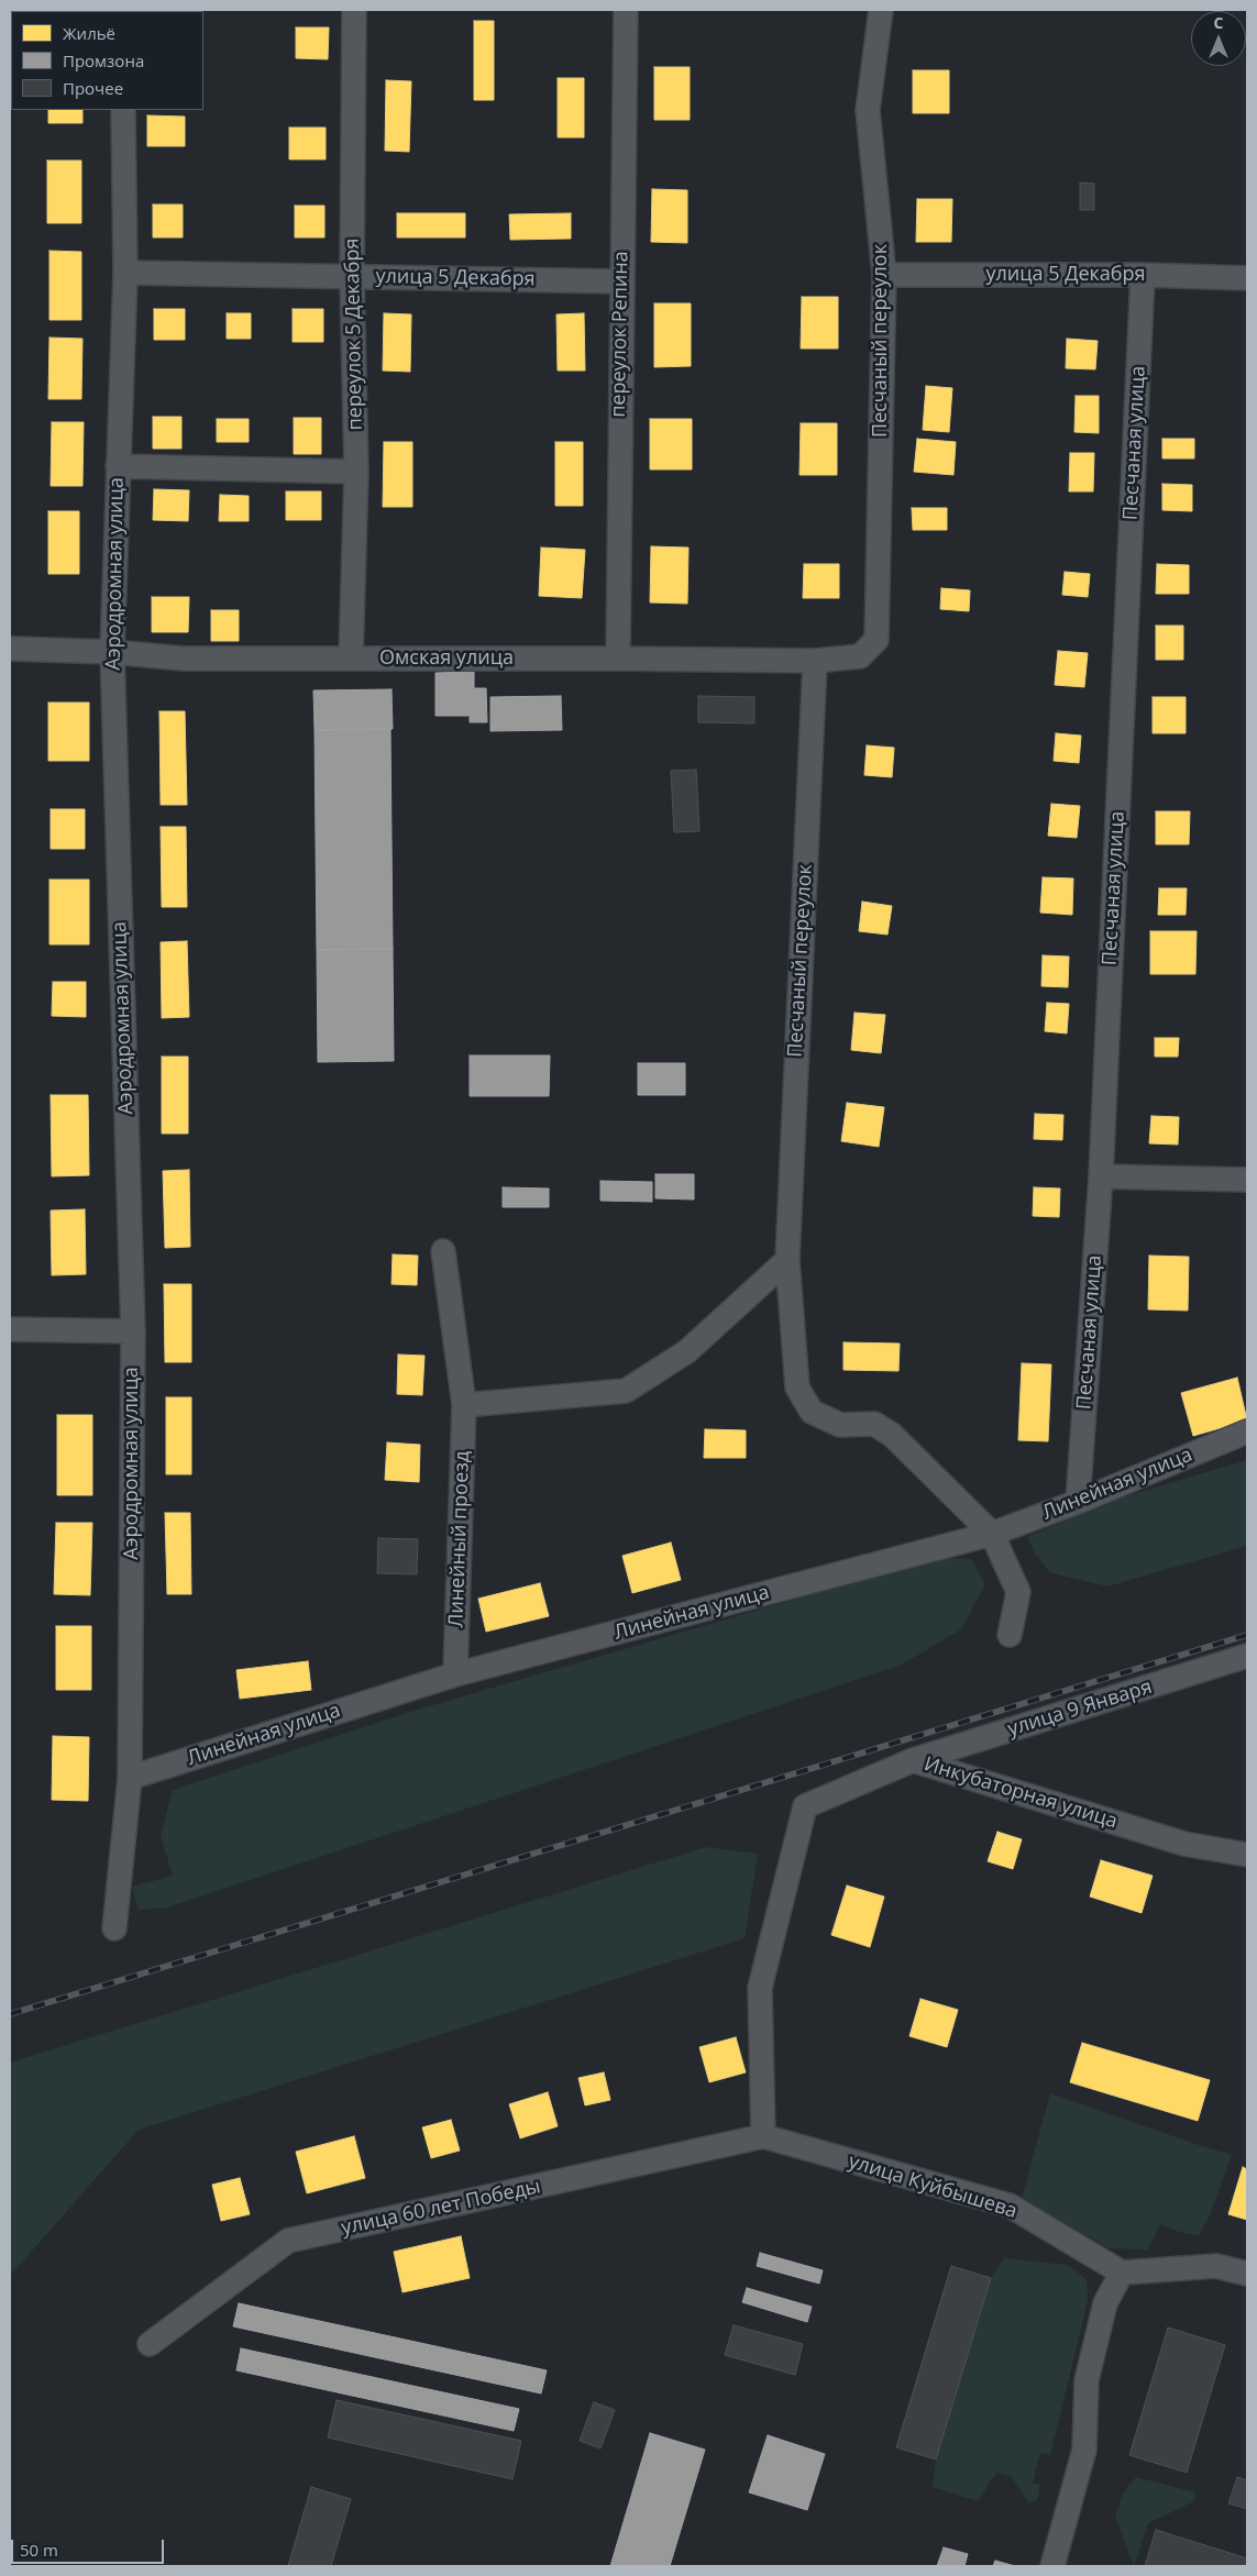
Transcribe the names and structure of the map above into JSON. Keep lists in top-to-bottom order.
{
  "streets": {
    "street": [
      "улица 5 Декабря",
      "переулок 5 Декабря",
      "переулок Репина",
      "Песчаный переулок",
      "Песчаная улица",
      "Аэродромная улица",
      "Омская улица",
      "Линейная улица",
      "Линейный проезд",
      "улица 9 Января",
      "Инкубаторная улица",
      "улица Куйбышева",
      "улица 60 лет Победы"
    ]
  },
  "crossings": [
    ["улица 5 Декабря", "переулок 5 Декабря"],
    ["улица 5 Декабря", "переулок Репина"],
    ["улица 5 Декабря", "Песчаный переулок"],
    ["улица 5 Декабря", "Песчаная улица"],
    ["улица 5 Декабря", "Аэродромная улица"],
    ["переулок 5 Декабря", "Омская улица"],
    ["переулок Репина", "Омская улица"],
    ["Песчаный переулок", "Омская улица"],
    ["Песчаная улица", "Линейная улица"],
    ["Аэродромная улица", "Омская улица"],
    ["Аэродромная улица", "Линейная улица"],
    ["Линейная улица", "Линейный проезд"],
    ["улица 9 Января", "Инкубаторная улица"],
    ["Инкубаторная улица", "улица Куйбышева"],
    ["Инкубаторная улица", "улица 60 лет Победы"],
    ["улица Куйбышева", "улица 60 лет Победы"]
  ],
  "legend": ["Жильё", "Промзона", "Прочее"],
  "scale_bar": "50 m",
  "north": "top"
}
